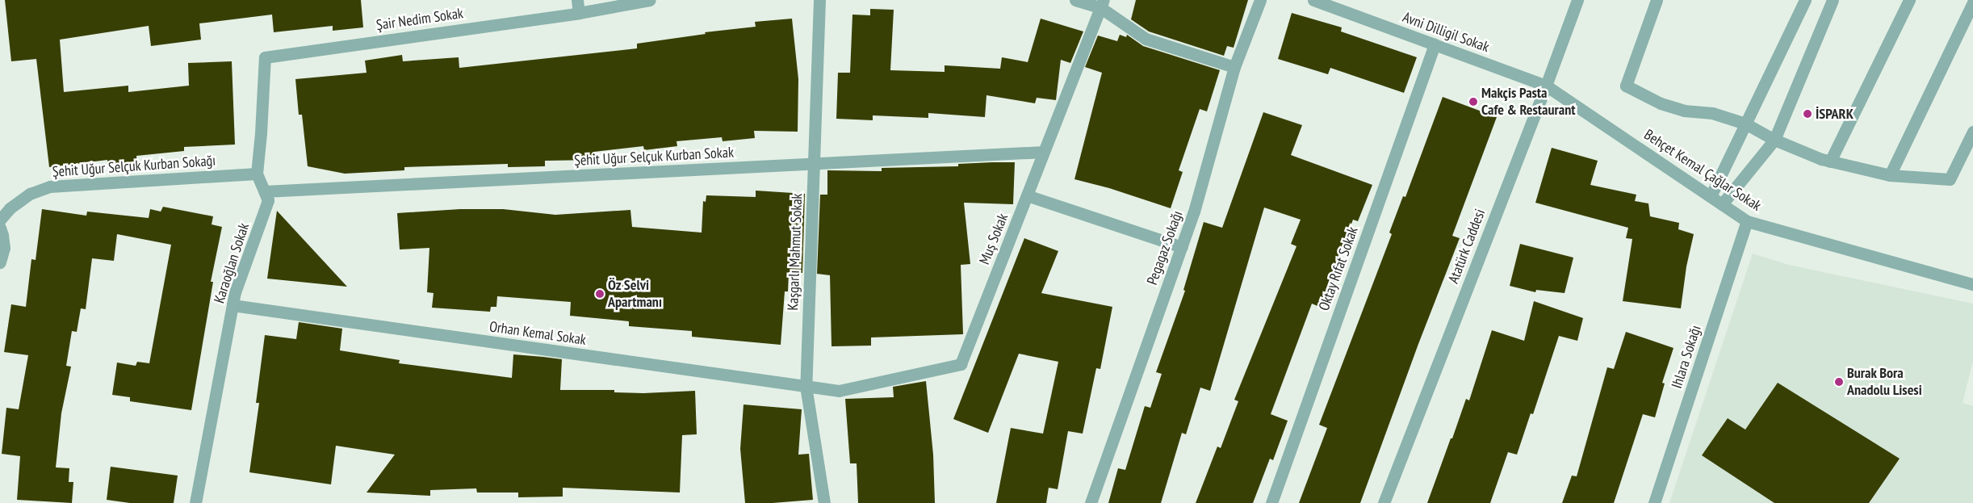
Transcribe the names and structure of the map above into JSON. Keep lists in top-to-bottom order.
{
  "streets": {
    "street": [
      "Şair Nedim Sokak",
      "Avni Dilligil Sokak",
      "Şehit Uğur Selçuk Kurban Sokak",
      "Şehit Uğur Selçuk Kurban Sokağı",
      "Behçet Kemal Çağlar Sokak",
      "Muş Sokak",
      "Atatürk Caddesi",
      "Pegagaz Sokağı",
      "Kaşgarlı Mahmut Sokak",
      "Karaoğlan Sokak",
      "Oktay Rıfat Sokak",
      "Orhan Kemal Sokak",
      "Ihlara Sokağı"
    ]
  },
  "crossings": [
    ["Şair Nedim Sokak", "Karaoğlan Sokak"],
    ["Avni Dilligil Sokak", "Behçet Kemal Çağlar Sokak"],
    ["Avni Dilligil Sokak", "Atatürk Caddesi"],
    ["Avni Dilligil Sokak", "Oktay Rıfat Sokak"],
    ["Şehit Uğur Selçuk Kurban Sokak", "Muş Sokak"],
    ["Şehit Uğur Selçuk Kurban Sokak", "Kaşgarlı Mahmut Sokak"],
    ["Şehit Uğur Selçuk Kurban Sokak", "Karaoğlan Sokak"],
    ["Şehit Uğur Selçuk Kurban Sokağı", "Karaoğlan Sokak"],
    ["Behçet Kemal Çağlar Sokak", "Atatürk Caddesi"],
    ["Behçet Kemal Çağlar Sokak", "Ihlara Sokağı"],
    ["Muş Sokak", "Orhan Kemal Sokak"],
    ["Kaşgarlı Mahmut Sokak", "Orhan Kemal Sokak"],
    ["Karaoğlan Sokak", "Orhan Kemal Sokak"]
  ],
  "places": [
    "Makçis Pasta Cafe & Restaurant",
    "İSPARK",
    "Öz Selvi Apartmanı",
    "Burak Bora Anadolu Lisesi"
  ]
}
